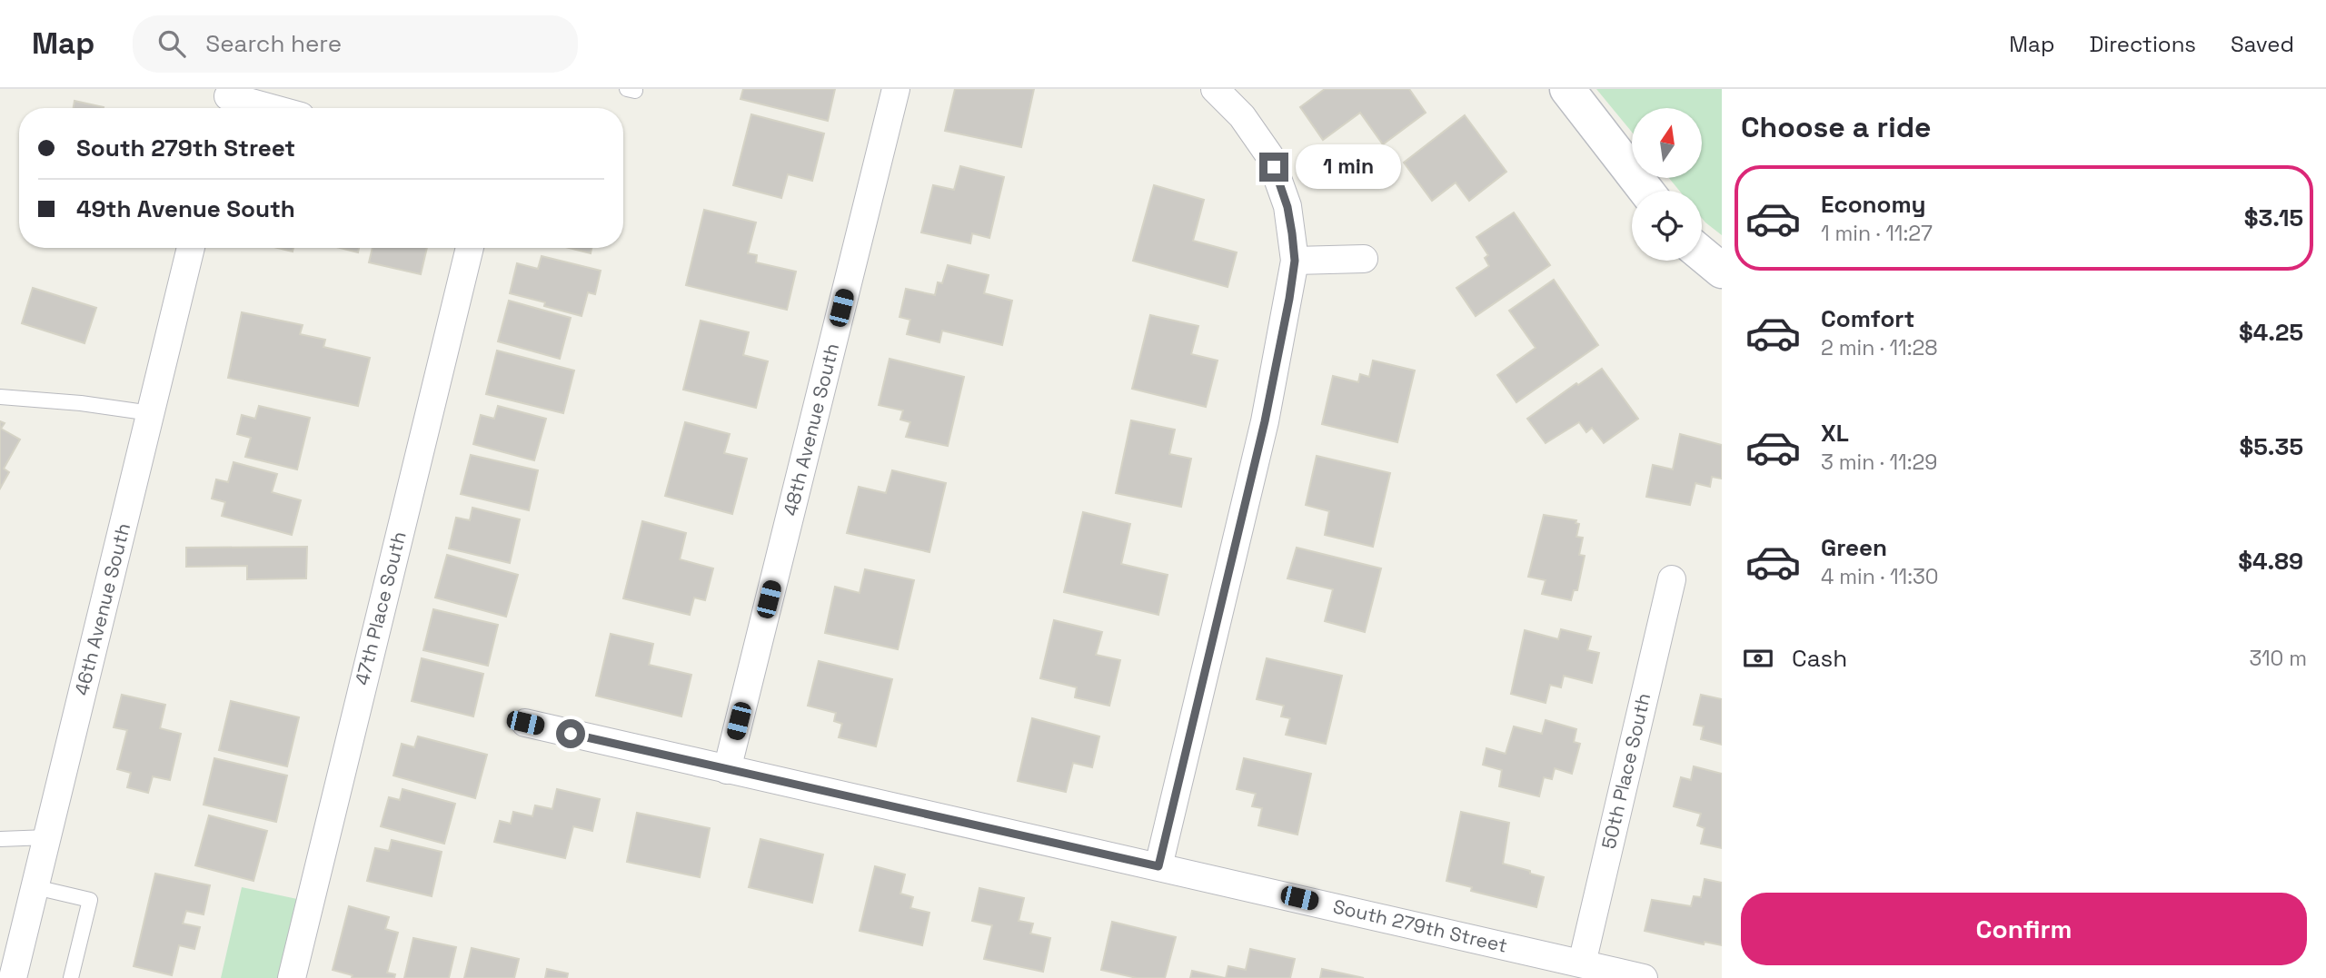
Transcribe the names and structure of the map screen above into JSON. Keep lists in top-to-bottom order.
{
  "streets": {
    "street": [
      "48th Avenue South",
      "47th Place South",
      "46th Avenue South",
      "50th Place South",
      "South 279th Street"
    ]
  },
  "crossings": [
    ["48th Avenue South", "South 279th Street"],
    ["50th Place South", "South 279th Street"]
  ],
  "north": "top",
  "page": {
    "header": "Map",
    "search": "Search here",
    "nav": ["Map", "Directions", "Saved"],
    "heading": "Choose a ride",
    "banner": ["South 279th Street", "49th Avenue South"],
    "bubble": "1 min",
    "list": [
      {
        "name": "Economy",
        "note": "1 min · 11:27",
        "value": "$3.15"
      },
      {
        "name": "Comfort",
        "note": "2 min · 11:28",
        "value": "$4.25"
      },
      {
        "name": "XL",
        "note": "3 min · 11:29",
        "value": "$5.35"
      },
      {
        "name": "Green",
        "note": "4 min · 11:30",
        "value": "$4.89"
      }
    ],
    "pay": ["Cash", "310 m"],
    "buttons": "Confirm"
  }
}
